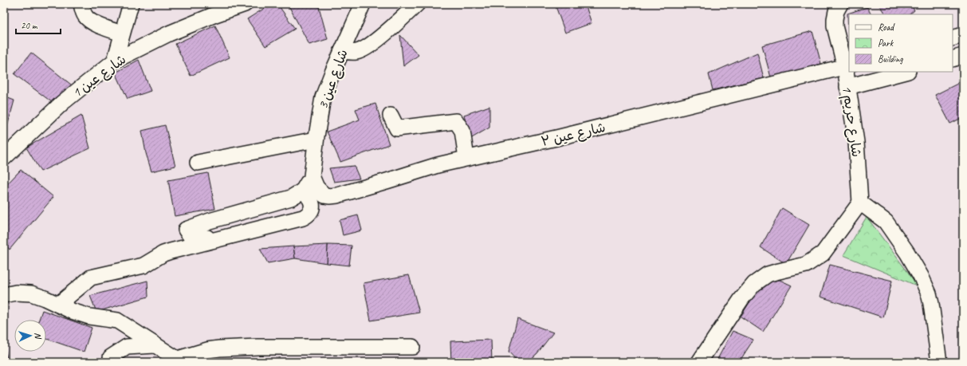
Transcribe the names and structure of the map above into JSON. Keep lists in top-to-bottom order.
{
  "streets": {
    "street": [
      "شارع عين 1",
      "شارع عين 3",
      "شارع حريم 1",
      "شارع عين ٣"
    ]
  },
  "crossings": [
    ["شارع عين 3", "شارع عين ٣"],
    ["شارع حريم 1", "شارع عين ٣"]
  ],
  "legend": ["Road", "Park", "Building"],
  "scale_bar": "20 m",
  "north": "right"
}
